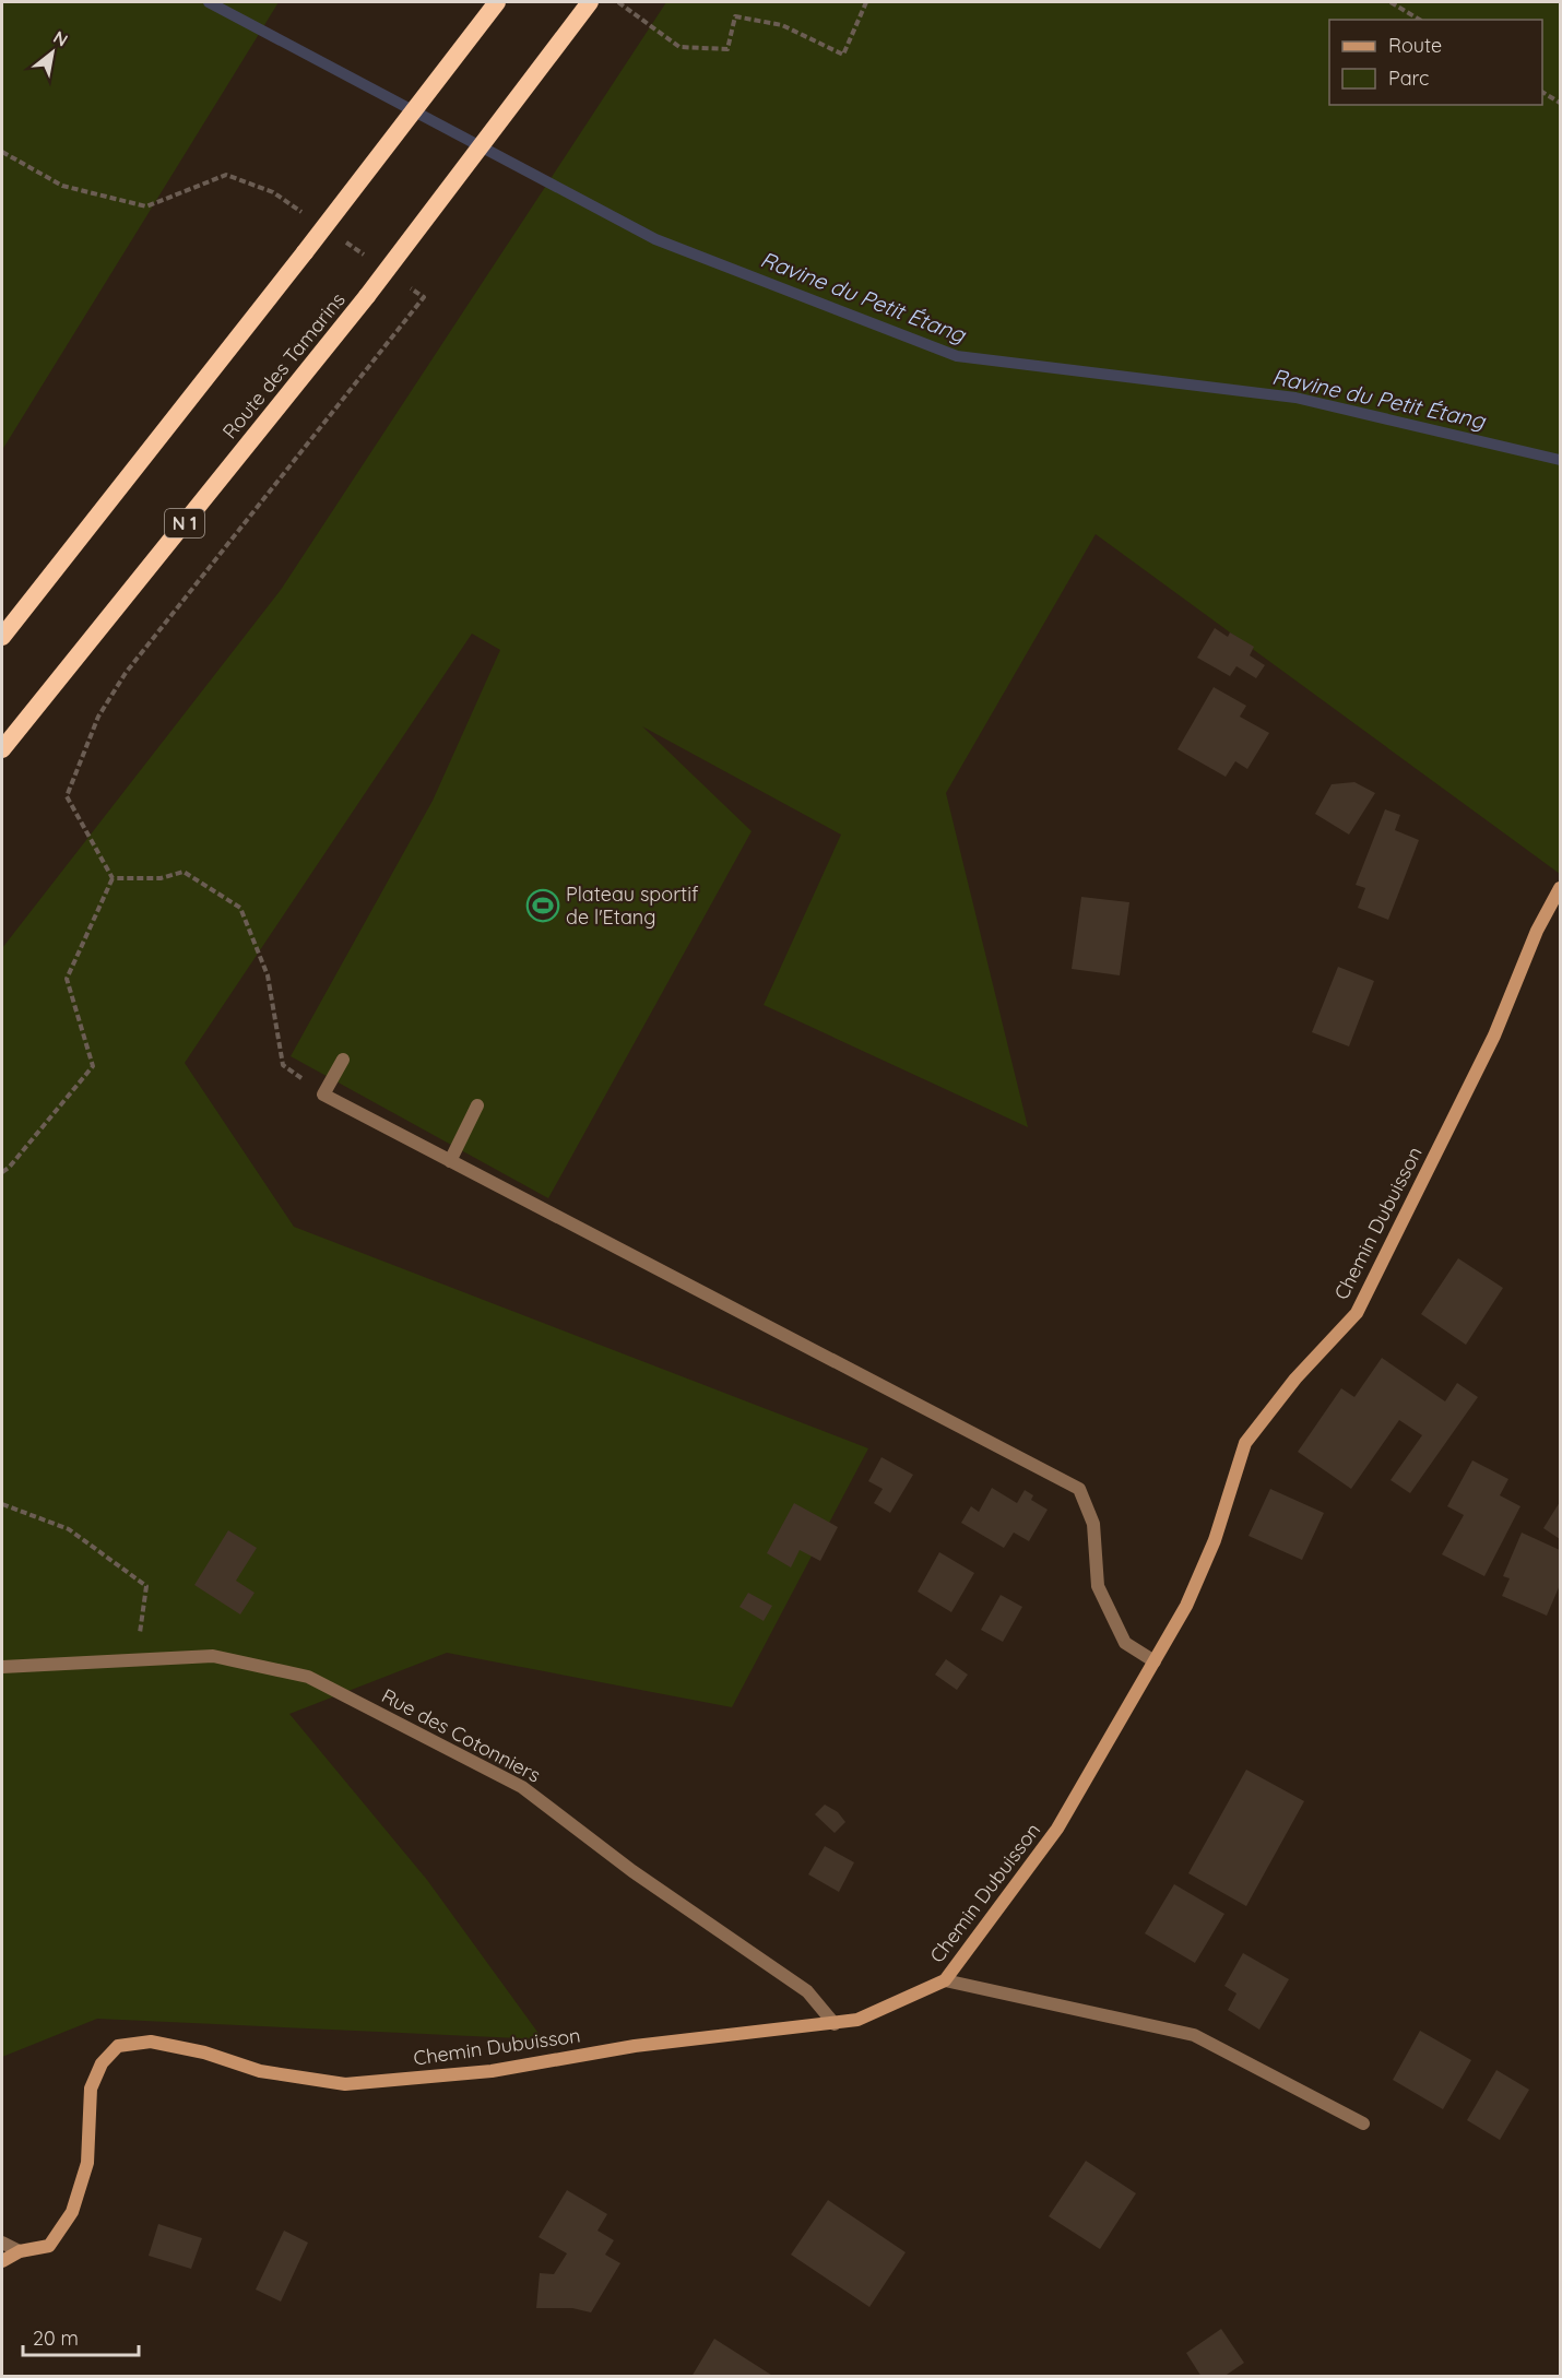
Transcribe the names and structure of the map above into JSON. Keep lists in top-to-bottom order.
{
  "streets": {
    "highway": ["Route des Tamarins", "N 1"],
    "main road": ["Chemin Dubuisson"],
    "street": ["Rue des Cotonniers"]
  },
  "crossings": [
    ["Chemin Dubuisson", "Rue des Cotonniers"]
  ],
  "water": ["Ravine du Petit Étang"],
  "places": {
    "sports": ["Plateau sportif de l'Etang"]
  },
  "legend": ["Route", "Parc"],
  "scale_bar": "20 m",
  "north": "top right"
}
